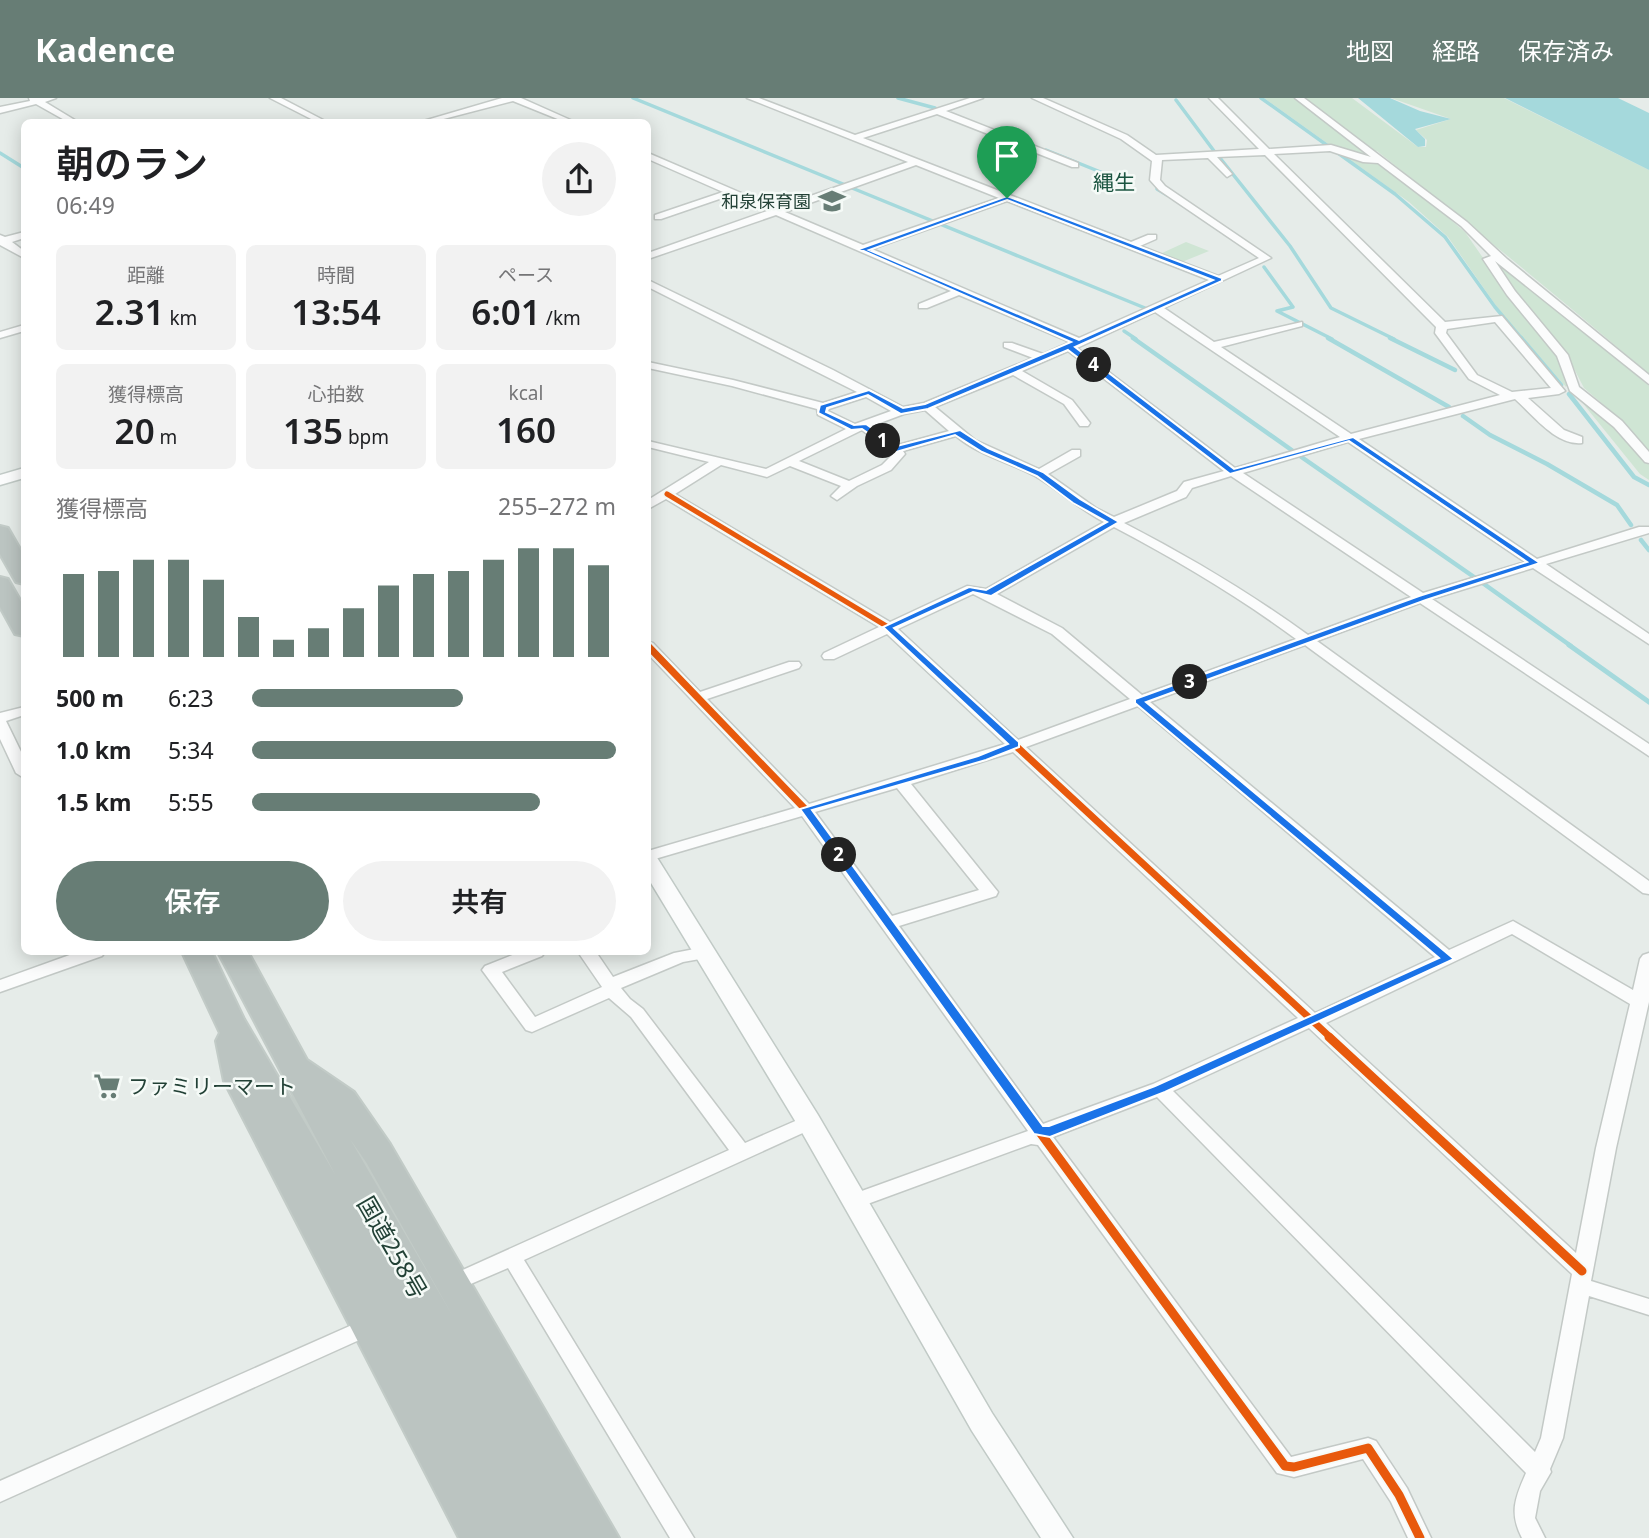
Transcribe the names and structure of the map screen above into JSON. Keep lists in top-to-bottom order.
{
  "streets": {
    "highway": ["国道258号"]
  },
  "districts": ["縄生"],
  "places": {
    "school or university": ["和泉保育園"],
    "supermarket": ["ファミリーマート"]
  },
  "page": {
    "header": "Kadence",
    "nav": ["地図", "経路", "保存済み"],
    "heading": ["朝のラン", "06:49"],
    "stats": [
      ["距離", "2.31 km"],
      ["時間", "13:54"],
      ["ペース", "6:01 /km"],
      ["獲得標高", "20 m"],
      ["心拍数", "135 bpm"],
      ["kcal", "160"]
    ],
    "pins": [
      "4",
      "1",
      "3",
      "2"
    ],
    "chart": ["獲得標高", "255–272 m"],
    "list": [
      {
        "name": "500 m",
        "note": "6:23"
      },
      {
        "name": "1.0 km",
        "note": "5:34"
      },
      {
        "name": "1.5 km",
        "note": "5:55"
      }
    ],
    "buttons": ["保存", "共有"]
  }
}
